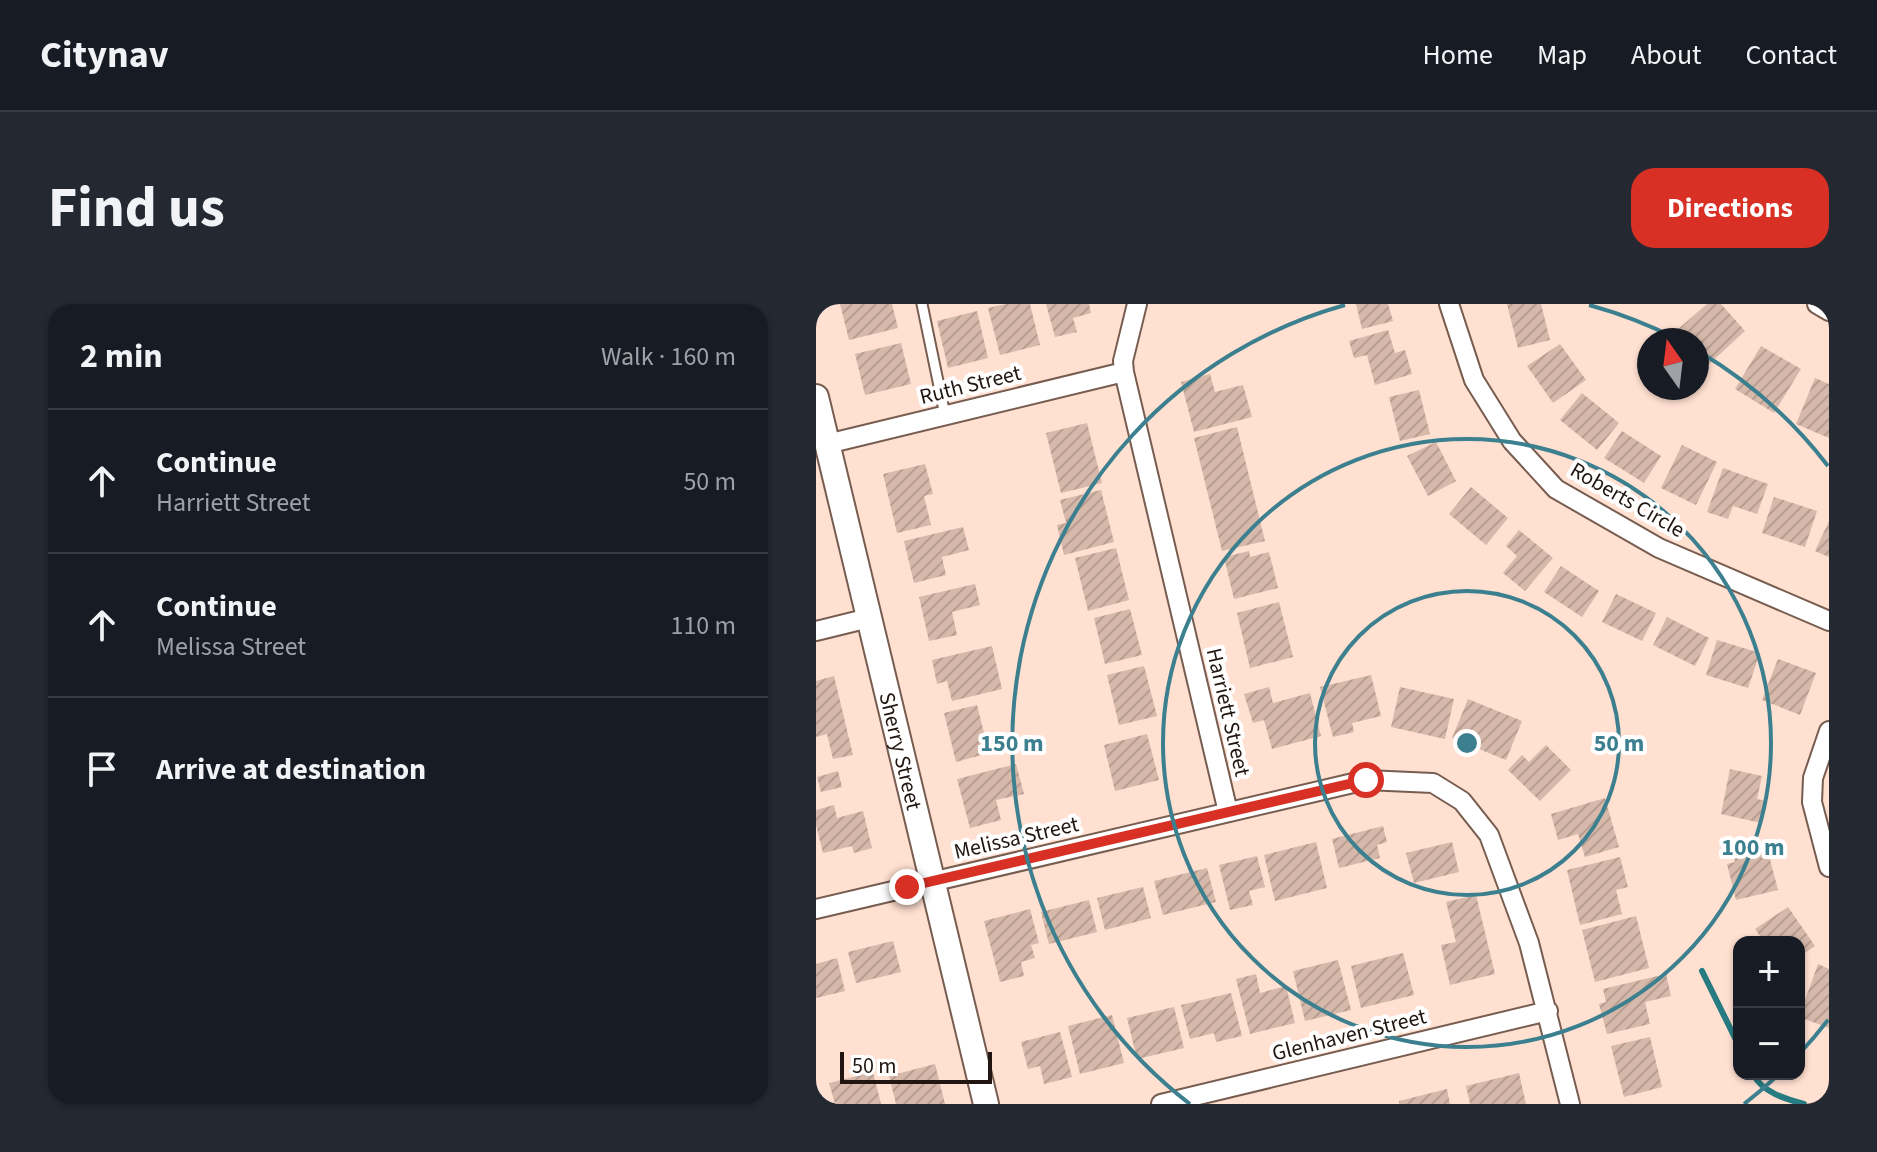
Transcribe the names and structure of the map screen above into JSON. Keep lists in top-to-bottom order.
{
  "streets": {
    "street": [
      "Ruth Street",
      "Roberts Circle",
      "Harriett Street",
      "Sherry Street",
      "Melissa Street",
      "Glenhaven Street"
    ]
  },
  "crossings": [
    ["Ruth Street", "Harriett Street"],
    ["Ruth Street", "Sherry Street"],
    ["Harriett Street", "Melissa Street"],
    ["Harriett Street", "Glenhaven Street"],
    ["Sherry Street", "Melissa Street"]
  ],
  "scale_bar": "50 m",
  "north": "top",
  "page": {
    "header": "Citynav",
    "nav": [
      "Home",
      "Map",
      "About",
      "Contact"
    ],
    "buttons": "Directions",
    "title": "Find us",
    "heading": ["2 min", "Walk · 160 m"],
    "list": [
      ["Continue", "Harriett Street", "50 m"],
      ["Continue", "Melissa Street", "110 m"],
      "Arrive at destination"
    ],
    "map_buttons": ["+", "−"],
    "scale": "50 m"
  },
  "rings": ["50 m", "150 m", "100 m"]
}
